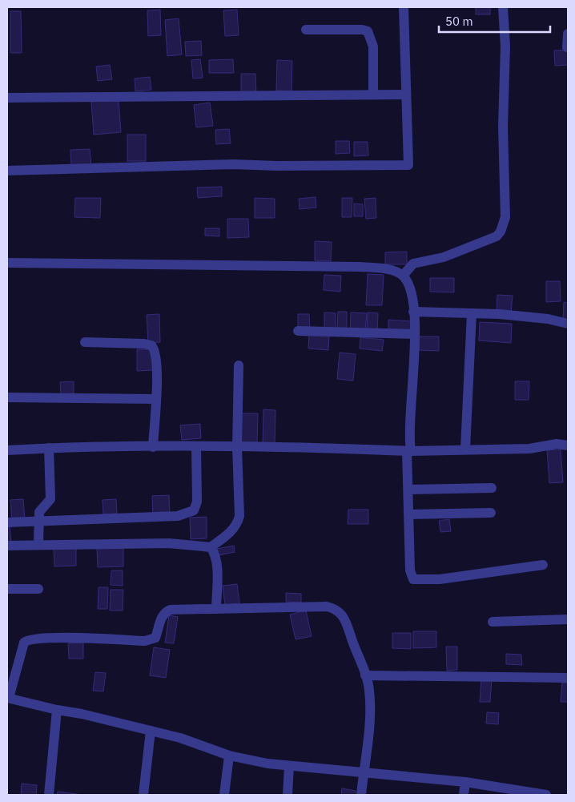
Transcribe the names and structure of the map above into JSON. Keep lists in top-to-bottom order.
{
  "scale_bar": "50 m"
}
